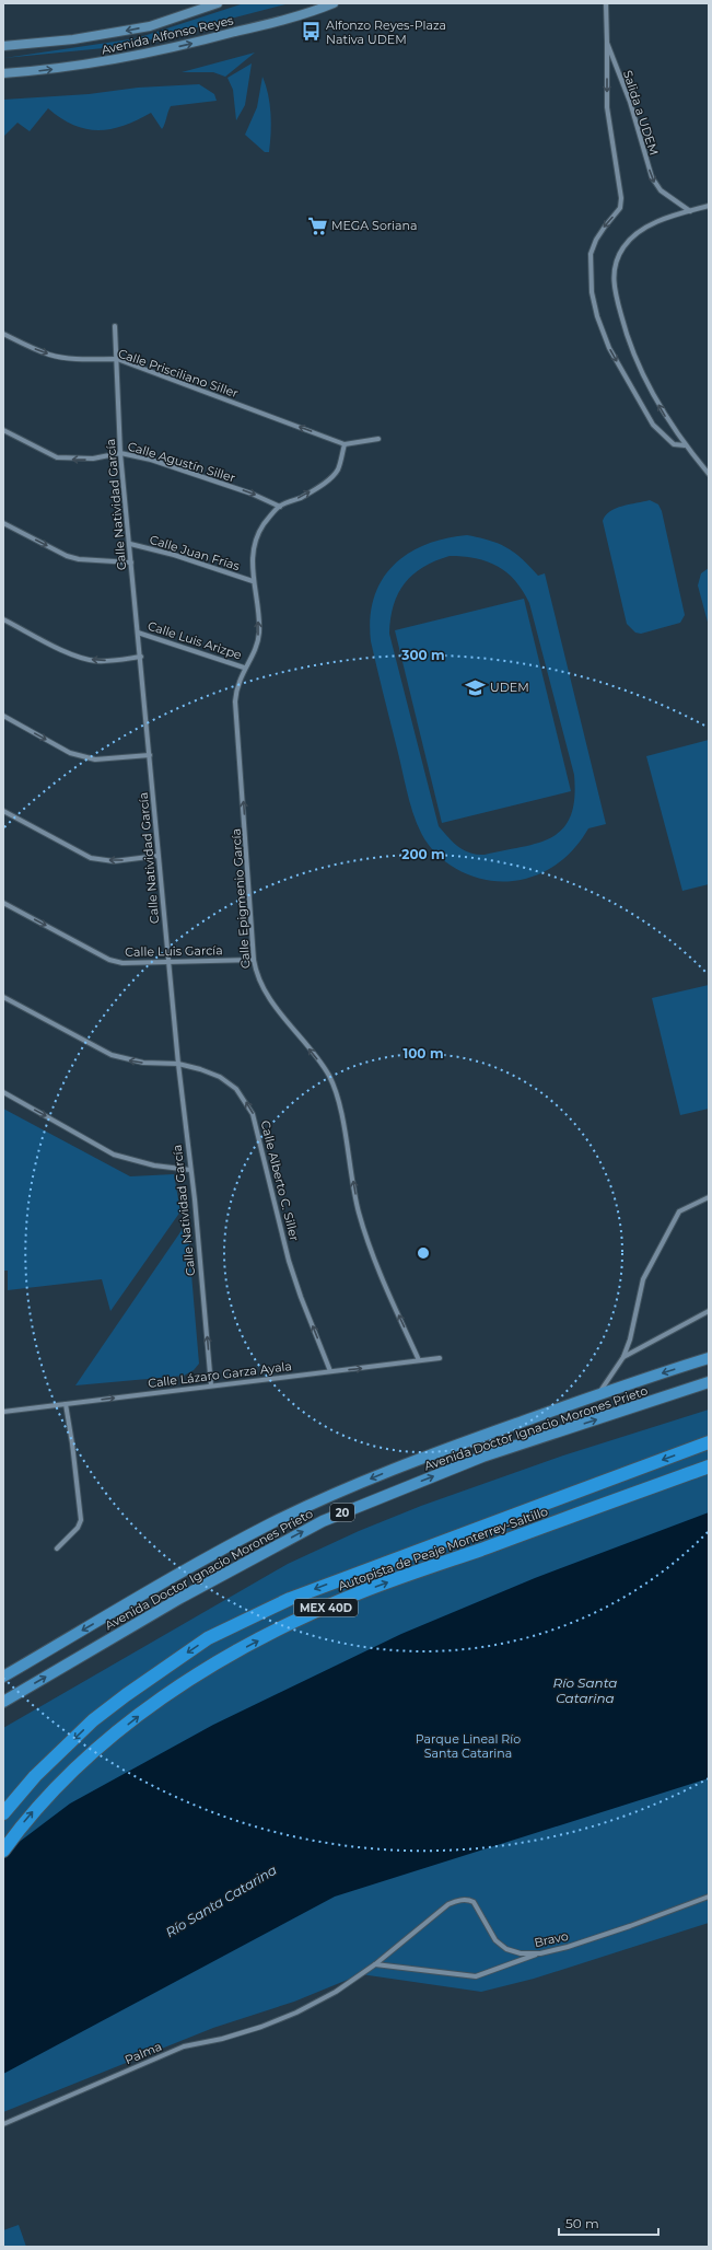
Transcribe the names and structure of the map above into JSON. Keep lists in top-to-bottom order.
{
  "streets": {
    "highway": ["Autopista de Peaje Monterrey-Saltillo", "MEX 40D"],
    "main road": ["Avenida Alfonso Reyes", "Avenida Doctor Ignacio Morones Prieto", "20"],
    "street": [
      "Salida a UDEM",
      "Calle Prisciliano Siller",
      "Calle Agustín Siller",
      "Calle Natividad García",
      "Calle Juan Frías",
      "Calle Luis Arizpe",
      "Calle Epigmenio García",
      "Calle Luis García",
      "Calle Alberto C. Siller",
      "Calle Lázaro Garza Ayala",
      "Bravo",
      "Palma"
    ]
  },
  "crossings": [
    ["Calle Prisciliano Siller", "Calle Natividad García"],
    ["Calle Prisciliano Siller", "Calle Epigmenio García"],
    ["Calle Agustín Siller", "Calle Natividad García"],
    ["Calle Agustín Siller", "Calle Epigmenio García"],
    ["Calle Natividad García", "Calle Juan Frías"],
    ["Calle Natividad García", "Calle Luis Arizpe"],
    ["Calle Natividad García", "Calle Luis García"],
    ["Calle Natividad García", "Calle Alberto C. Siller"],
    ["Calle Natividad García", "Calle Lázaro Garza Ayala"],
    ["Calle Juan Frías", "Calle Epigmenio García"],
    ["Calle Luis Arizpe", "Calle Epigmenio García"],
    ["Calle Epigmenio García", "Calle Luis García"],
    ["Calle Epigmenio García", "Calle Lázaro Garza Ayala"],
    ["Calle Alberto C. Siller", "Calle Lázaro Garza Ayala"],
    ["Bravo", "Palma"]
  ],
  "one_way": [
    "Salida a UDEM",
    "Calle Epigmenio García",
    "Calle Luis García",
    "Calle Alberto C. Siller",
    "Calle Lázaro Garza Ayala"
  ],
  "water": ["Río Santa Catarina"],
  "parks": ["Parque Lineal Río Santa Catarina"],
  "places": {
    "bus stop": ["Alfonzo Reyes-Plaza Nativa UDEM"],
    "supermarket": ["MEGA Soriana"],
    "school or university": ["UDEM"]
  },
  "scale_bar": "50 m",
  "rings": ["300 m", "200 m", "100 m"]
}
